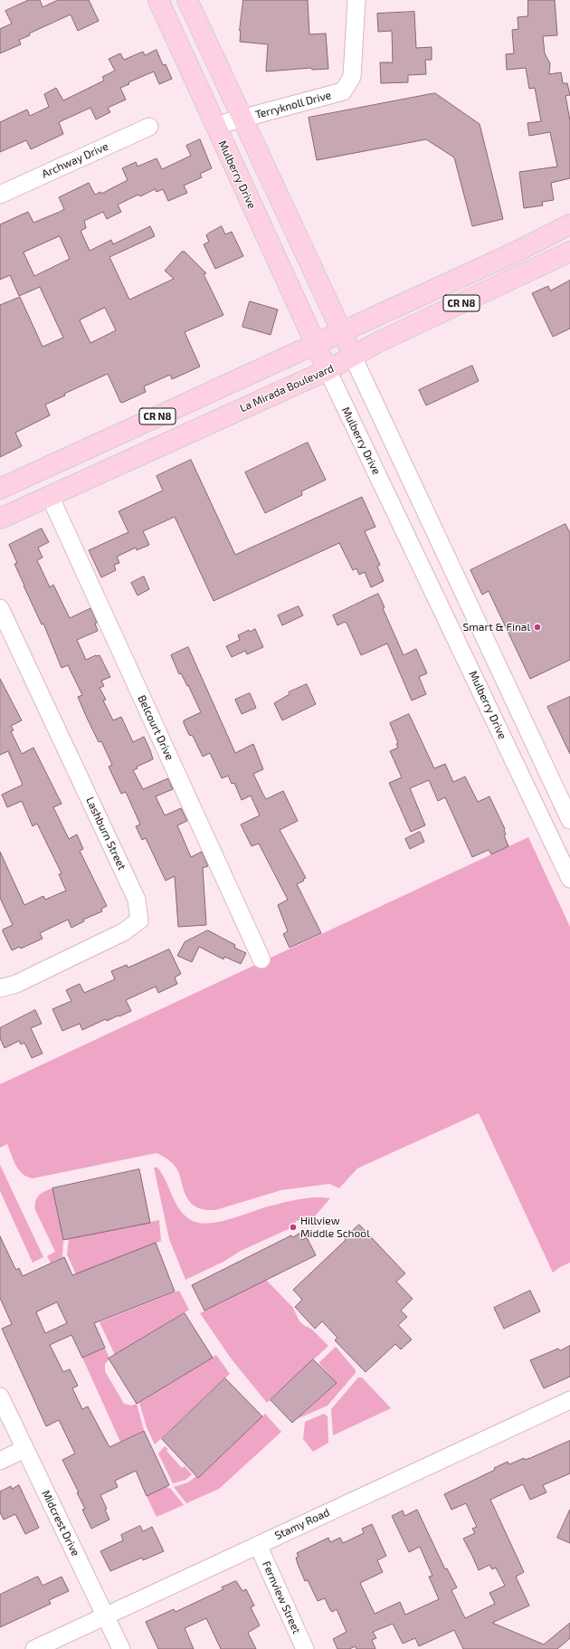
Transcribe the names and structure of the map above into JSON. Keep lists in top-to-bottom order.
{
  "streets": {
    "main road": ["Mulberry Drive", "CR N8", "La Mirada Boulevard"],
    "street": [
      "Terryknoll Drive",
      "Archway Drive",
      "Belcourt Drive",
      "Lashburn Street",
      "Midcrest Drive",
      "Stamy Road",
      "Fernview Street"
    ]
  },
  "crossings": [
    ["Terryknoll Drive", "Mulberry Drive"],
    ["Mulberry Drive", "CR N8"],
    ["Mulberry Drive", "La Mirada Boulevard"],
    ["La Mirada Boulevard", "Belcourt Drive"],
    ["Midcrest Drive", "Stamy Road"],
    ["Stamy Road", "Fernview Street"]
  ],
  "places": ["Smart & Final", "Hillview Middle School"]
}
